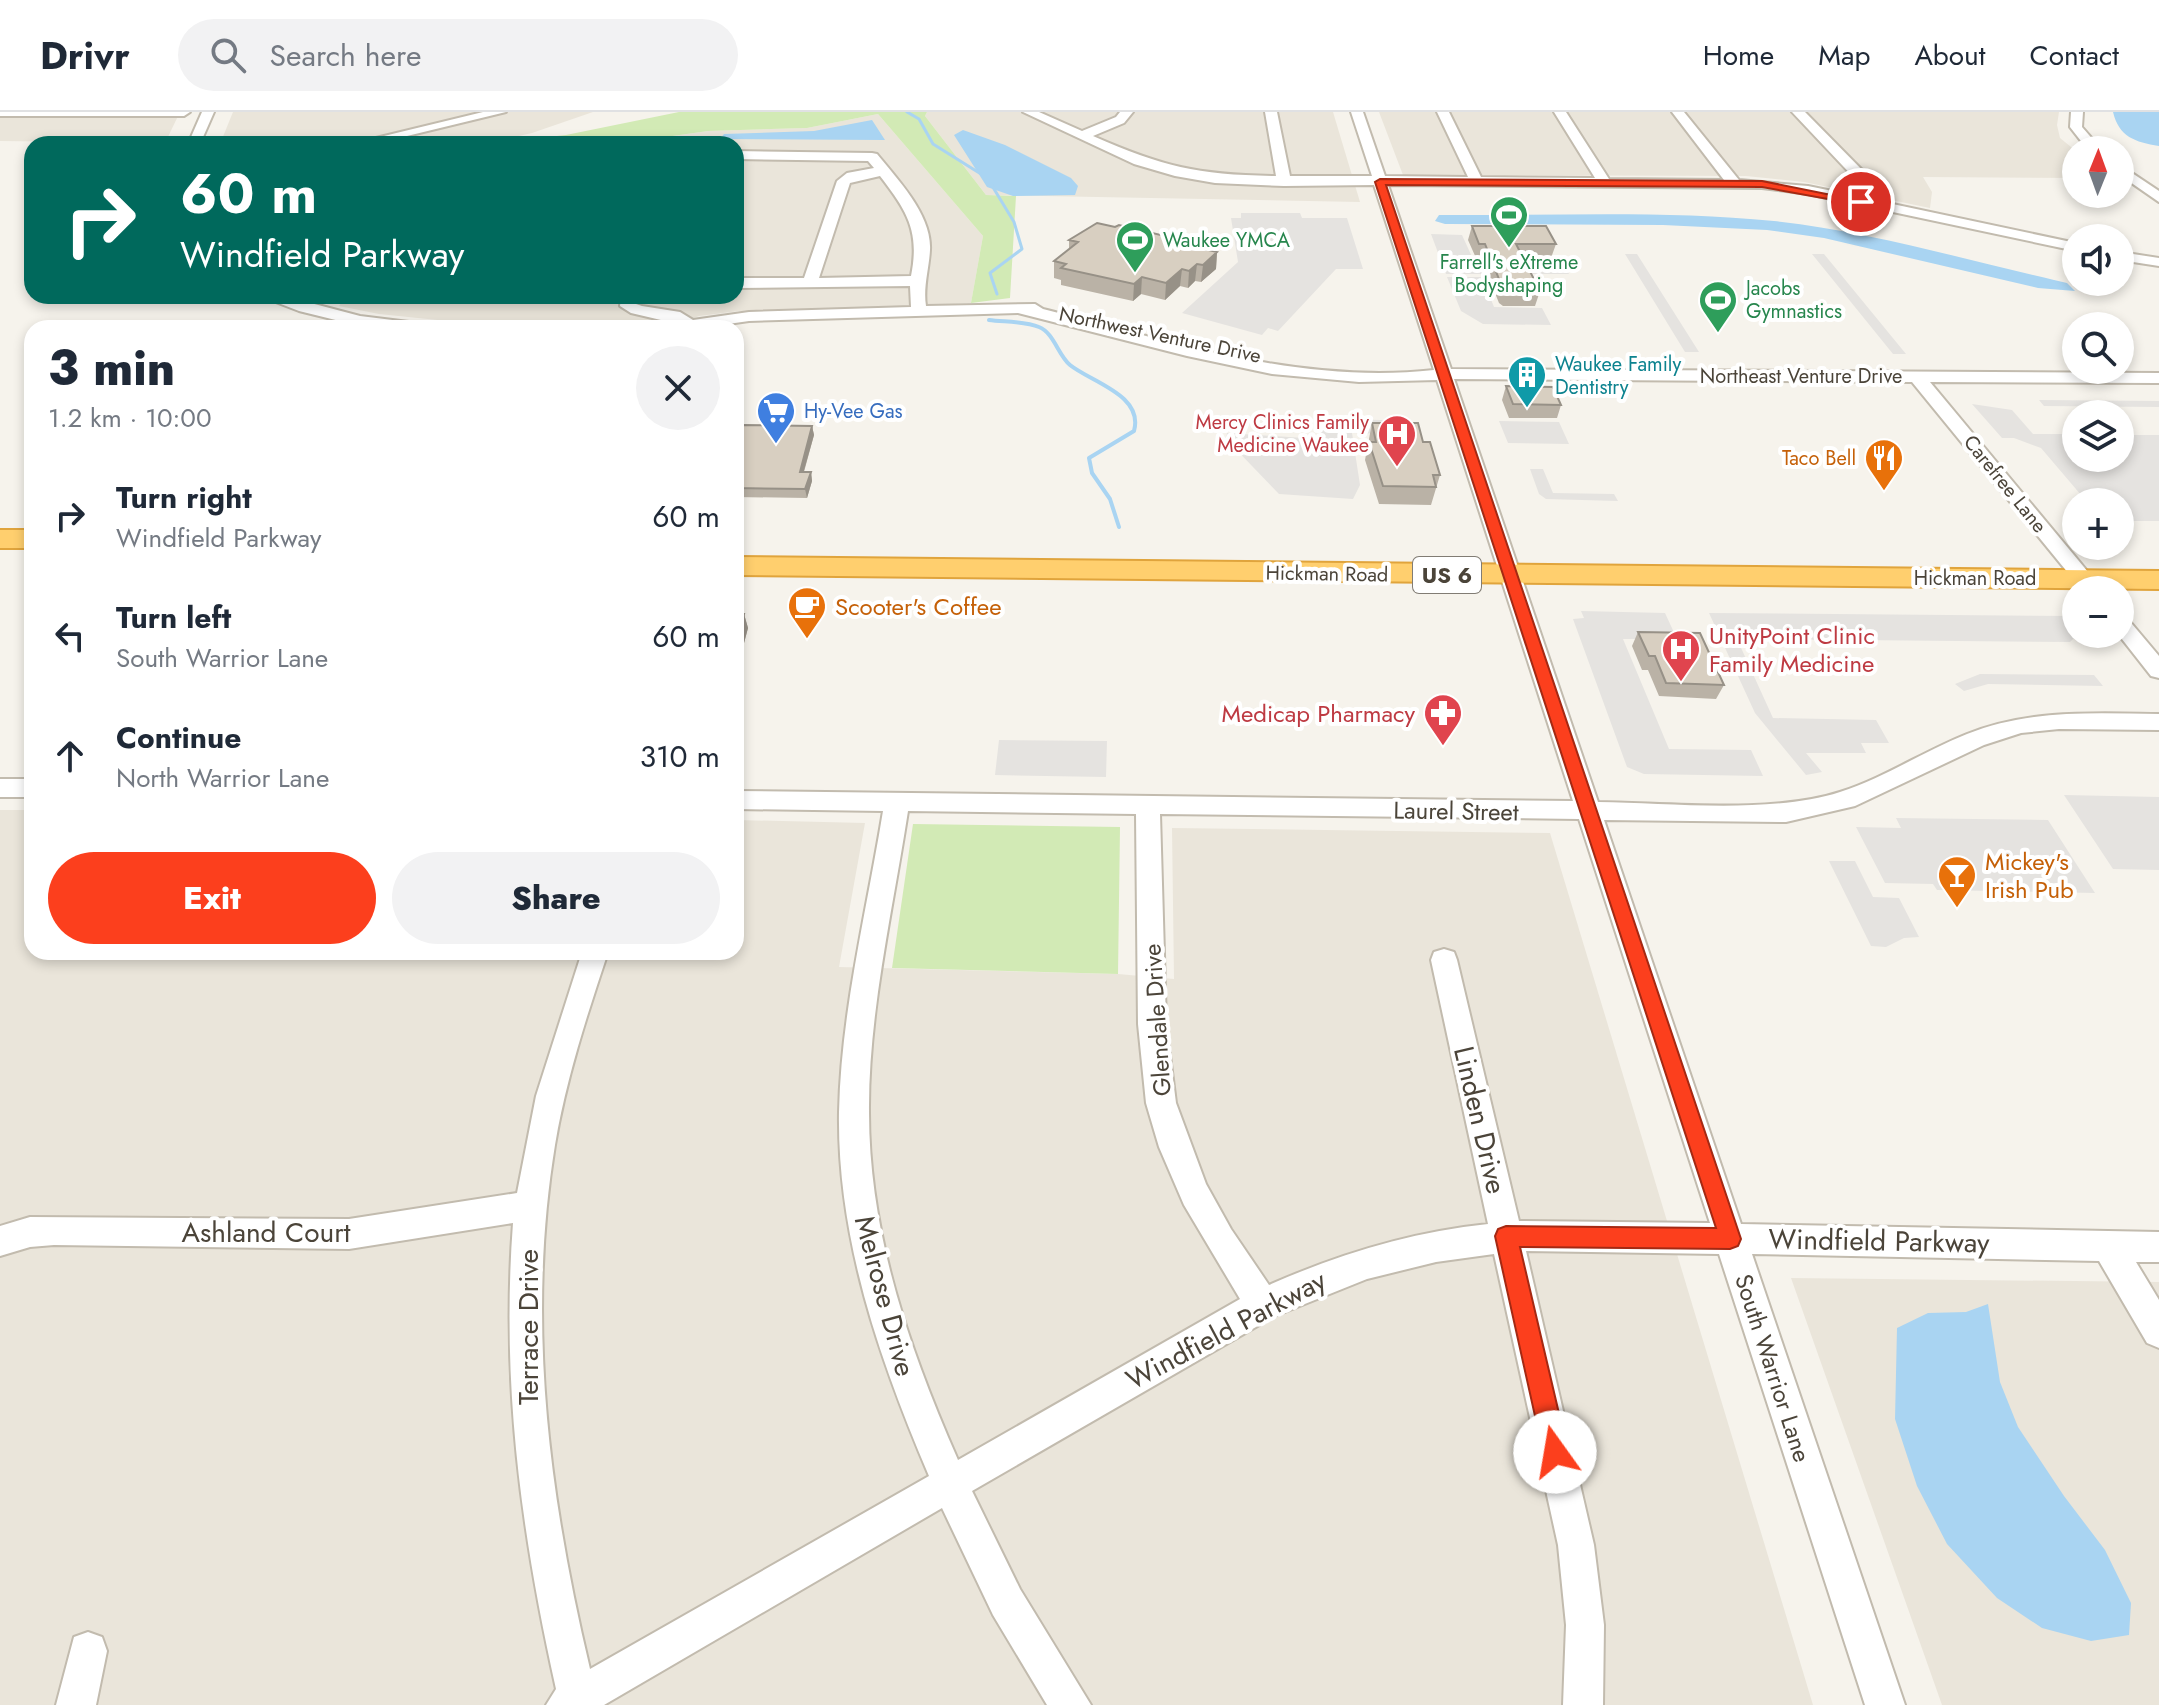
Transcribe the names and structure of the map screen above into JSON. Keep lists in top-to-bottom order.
{
  "streets": {
    "highway": ["Hickman Road", "US 6"],
    "street": [
      "Northwest Venture Drive",
      "Northeast Venture Drive",
      "Carefree Lane",
      "Laurel Street",
      "Glendale Drive",
      "Linden Drive",
      "Ashland Court",
      "Windfield Parkway",
      "Melrose Drive",
      "Terrace Drive",
      "South Warrior Lane"
    ]
  },
  "crossings": [
    ["Northwest Venture Drive", "Northeast Venture Drive"],
    ["Northwest Venture Drive", "South Warrior Lane"],
    ["Northeast Venture Drive", "Carefree Lane"],
    ["Northeast Venture Drive", "South Warrior Lane"],
    ["Hickman Road", "South Warrior Lane"],
    ["Laurel Street", "Glendale Drive"],
    ["Laurel Street", "Melrose Drive"],
    ["Laurel Street", "South Warrior Lane"],
    ["Glendale Drive", "Windfield Parkway"],
    ["Linden Drive", "Windfield Parkway"],
    ["Ashland Court", "Terrace Drive"],
    ["Windfield Parkway", "Melrose Drive"],
    ["Windfield Parkway", "Terrace Drive"],
    ["Windfield Parkway", "South Warrior Lane"]
  ],
  "places": {
    "sports": ["Farrell's eXtreme Bodyshaping", "Waukee YMCA", "Jacobs Gymnastics"],
    "building": ["Waukee Family Dentistry"],
    "supermarket": ["Hy-Vee Gas"],
    "hospital": ["Mercy Clinics Family Medicine Waukee", "UnityPoint Clinic Family Medicine"],
    "restaurant": ["Taco Bell"],
    "cafe": ["Scooter's Coffee"],
    "pharmacy": ["Medicap Pharmacy"],
    "bar": ["Mickey's Irish Pub"]
  },
  "north": "top",
  "page": {
    "header": "Drivr",
    "search": "Search here",
    "nav": [
      "Home",
      "Map",
      "About",
      "Contact"
    ],
    "map_buttons": ["+", "−"],
    "turn": ["60 m", "Windfield Parkway"],
    "heading": ["3 min", "1.2 km · 10:00"],
    "list": [
      {
        "name": "Turn right",
        "note": "Windfield Parkway",
        "value": "60 m"
      },
      {
        "name": "Turn left",
        "note": "South Warrior Lane",
        "value": "60 m"
      },
      {
        "name": "Continue",
        "note": "North Warrior Lane",
        "value": "310 m"
      }
    ],
    "buttons": ["Exit", "Share"]
  }
}
